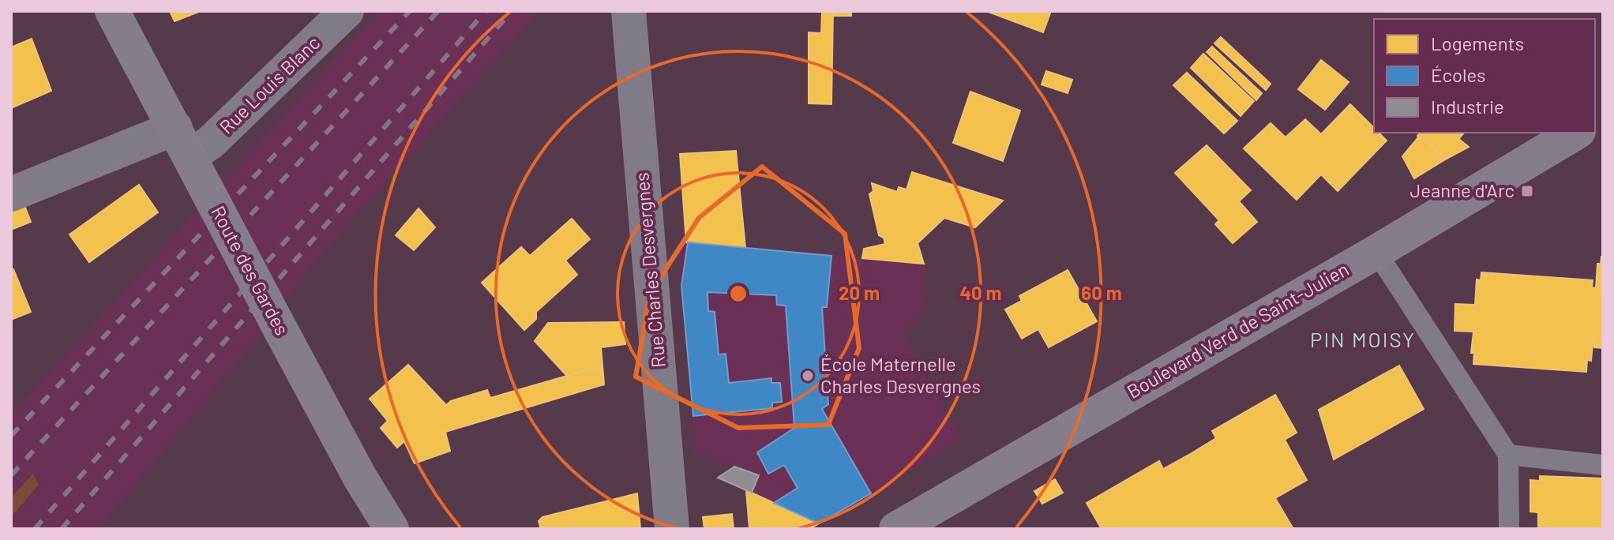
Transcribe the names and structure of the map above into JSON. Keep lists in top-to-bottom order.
{
  "streets": {
    "main road": ["Route des Gardes", "Boulevard Verd de Saint-Julien"],
    "street": ["Rue Louis Blanc", "Rue Charles Desvergnes"]
  },
  "crossings": [
    ["Rue Louis Blanc", "Route des Gardes"]
  ],
  "districts": ["PIN MOISY"],
  "places": {
    "transit": ["Jeanne d'Arc"],
    "other": ["École Maternelle Charles Desvergnes"]
  },
  "legend": ["Logements", "Écoles", "Industrie"],
  "rings": ["20 m", "40 m", "60 m"]
}
